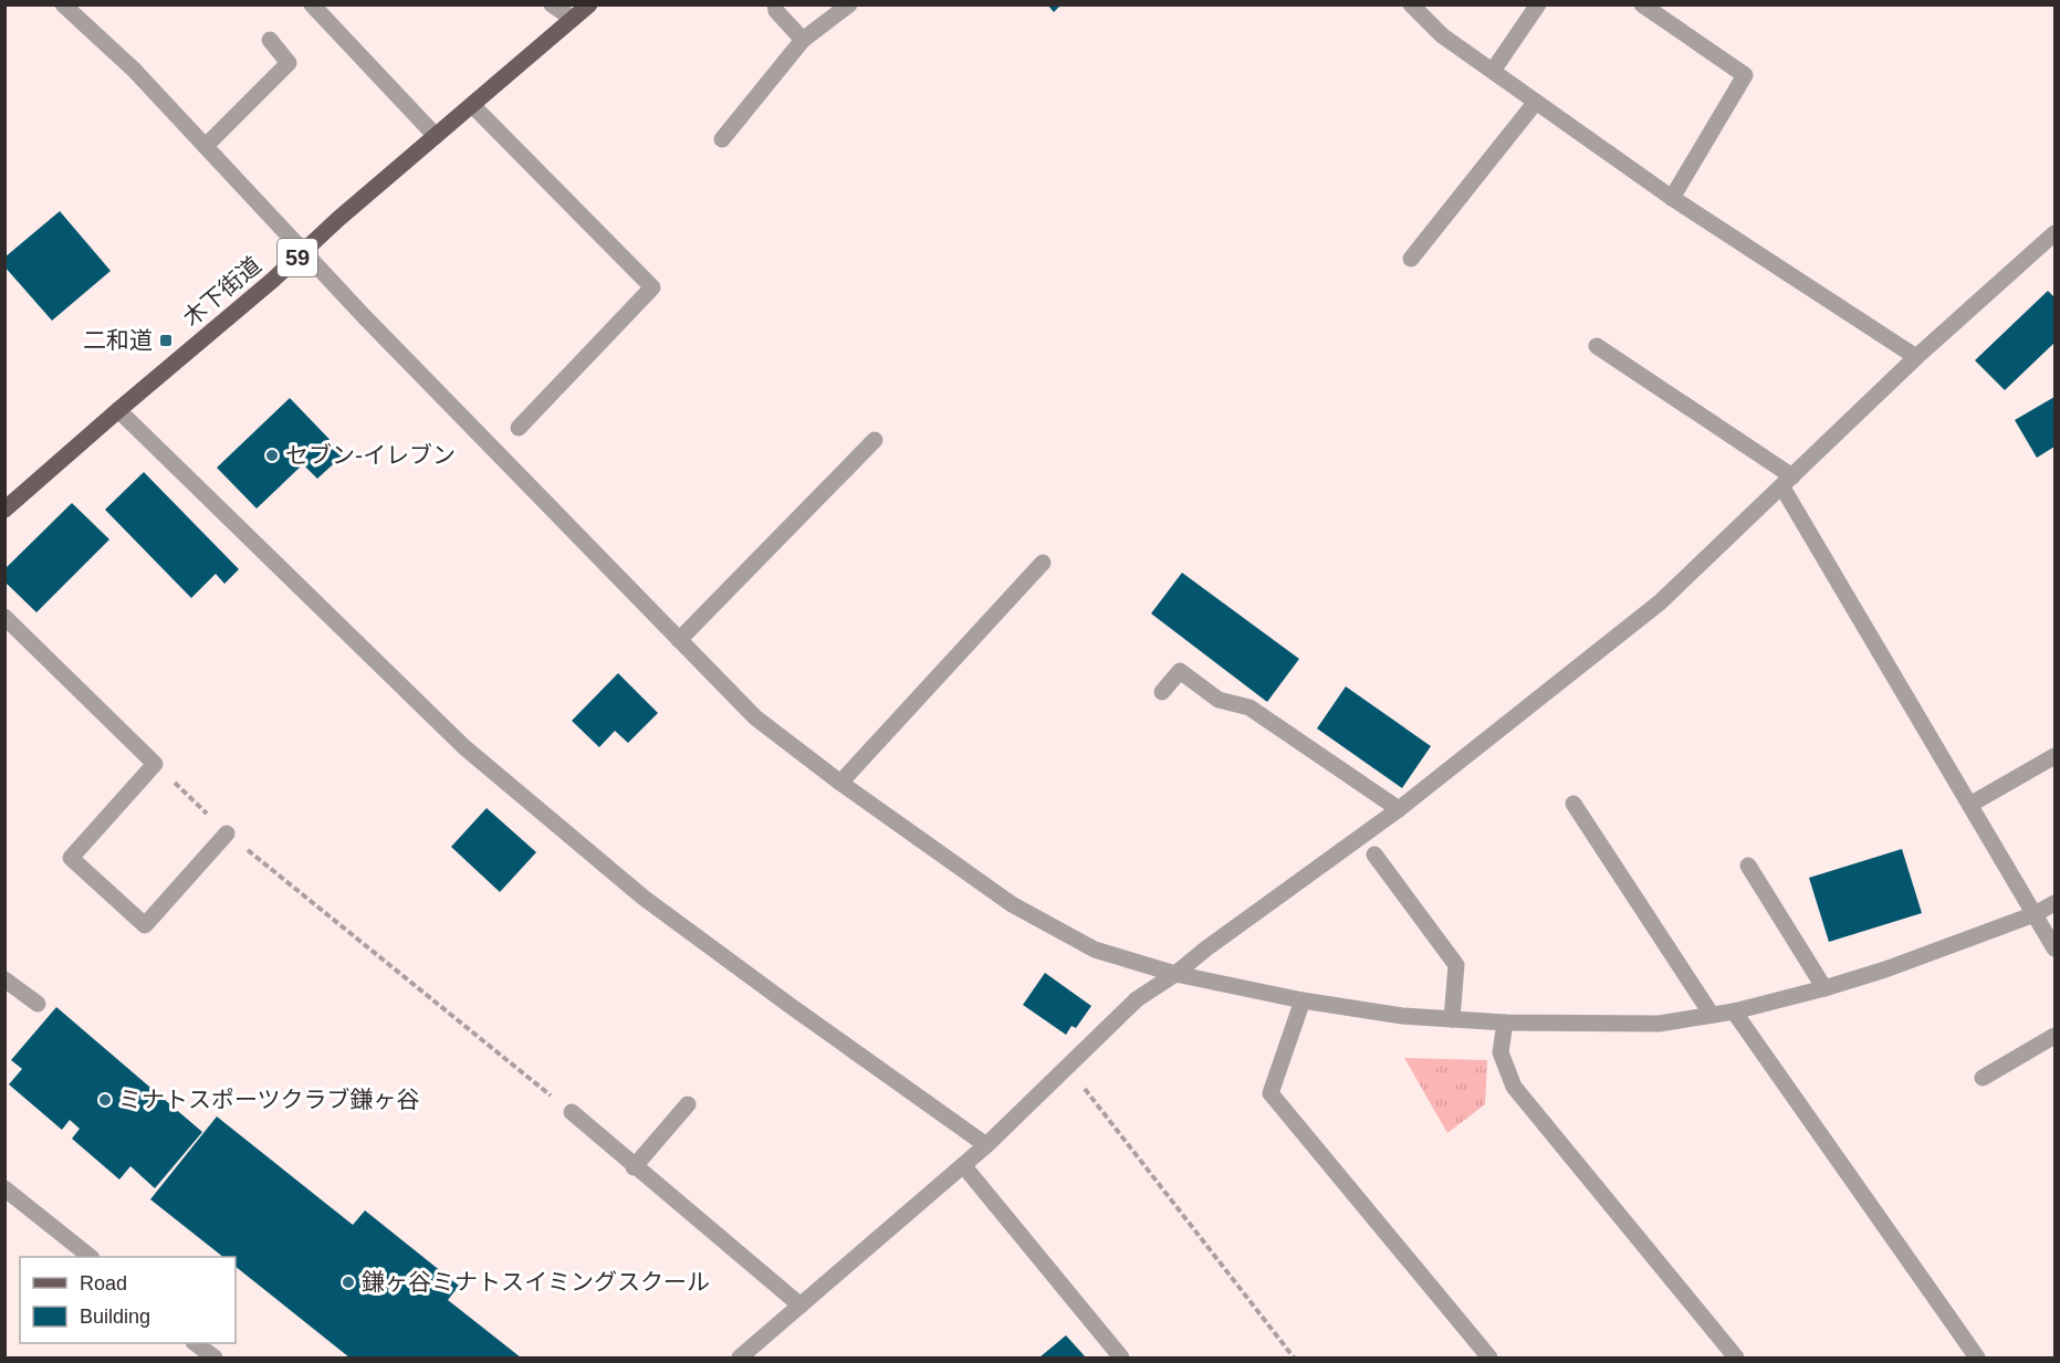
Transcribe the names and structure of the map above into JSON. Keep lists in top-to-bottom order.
{
  "streets": {
    "main road": ["59", "木下街道"]
  },
  "places": {
    "transit": ["二和道"],
    "other": ["セブン-イレブン", "ミナトスポーツクラブ鎌ヶ谷", "鎌ヶ谷ミナトスイミングスクール"]
  },
  "legend": ["Road", "Building"]
}
